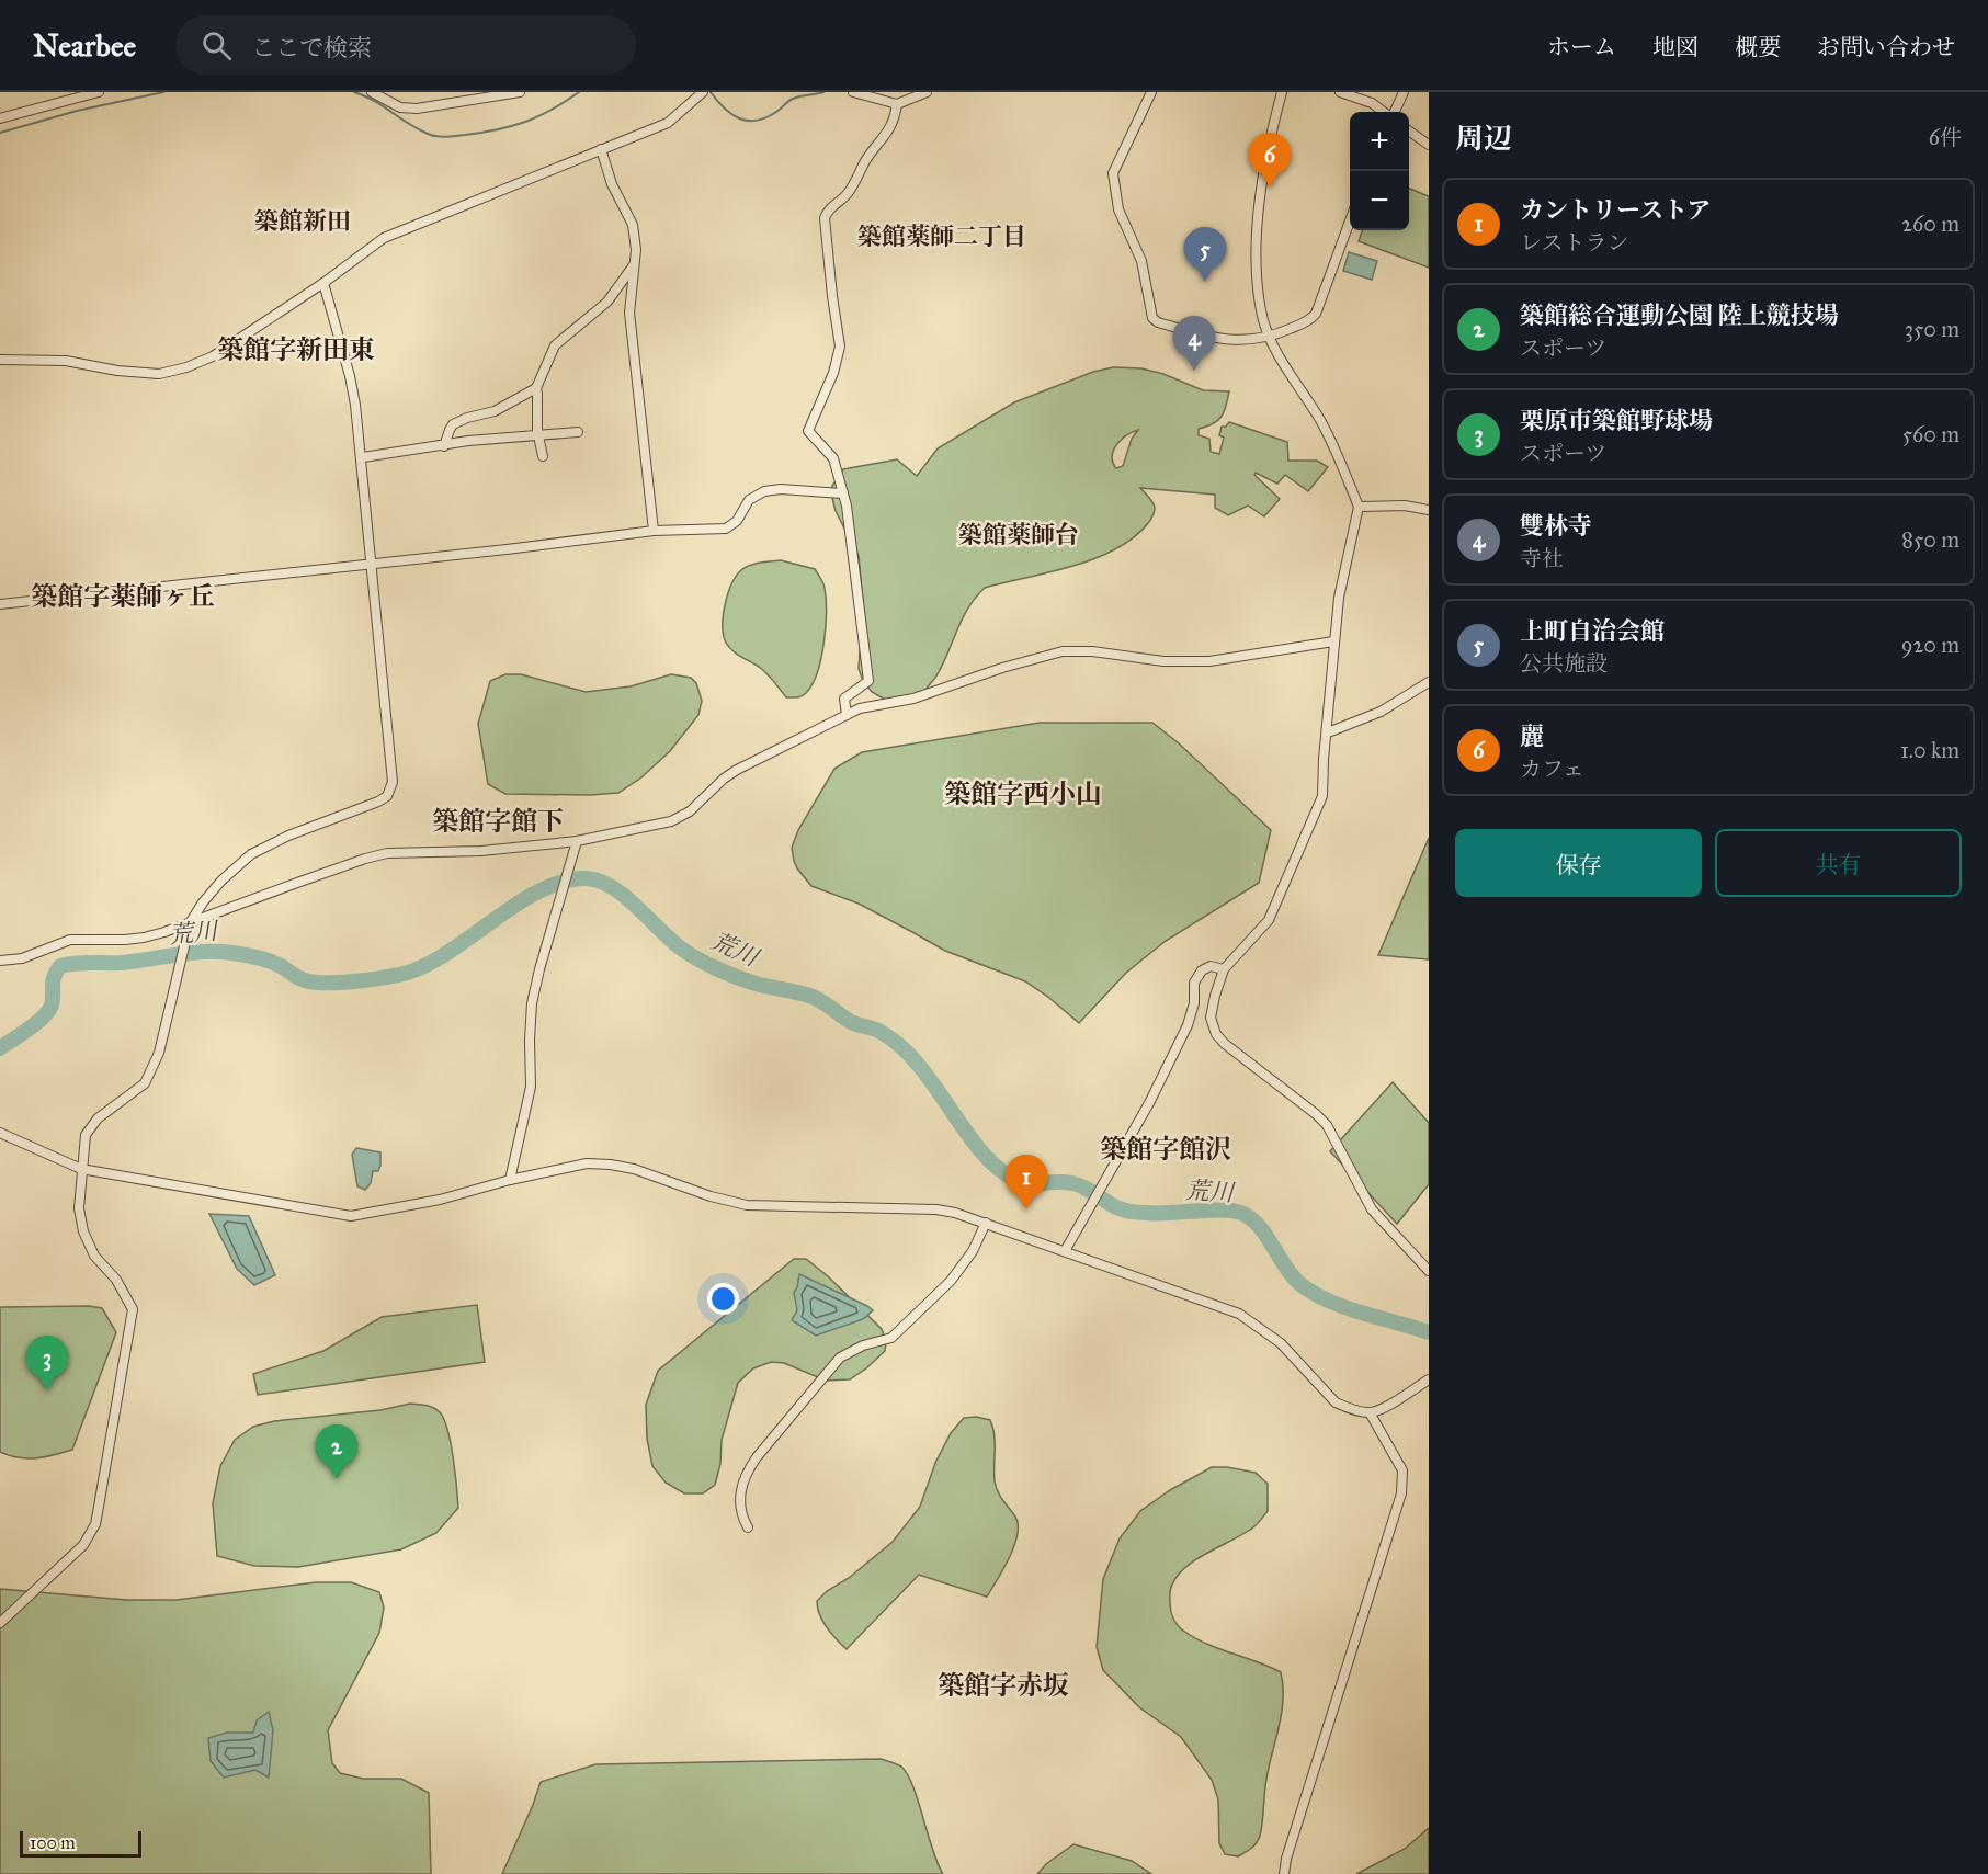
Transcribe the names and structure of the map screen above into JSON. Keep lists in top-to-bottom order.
{
  "districts": [
    "築館新田",
    "築館薬師二丁目",
    "築館字新田東",
    "築館薬師台",
    "築館字薬師ヶ丘",
    "築館字西小山",
    "築館字館下",
    "築館字館沢",
    "築館字赤坂"
  ],
  "water": ["荒川"],
  "scale_bar": "100 m",
  "page": {
    "header": "Nearbee",
    "search": "ここで検索",
    "nav": [
      "ホーム",
      "地図",
      "概要",
      "お問い合わせ"
    ],
    "heading": ["周辺", "6件"],
    "map_buttons": ["+", "−"],
    "pins": [
      "6",
      "5",
      "4",
      "1",
      "3",
      "2"
    ],
    "list": [
      {
        "mark": "1",
        "name": "カントリーストア",
        "note": "レストラン",
        "value": "260 m"
      },
      {
        "mark": "2",
        "name": "築館総合運動公園 陸上競技場",
        "note": "スポーツ",
        "value": "350 m"
      },
      {
        "mark": "3",
        "name": "栗原市築館野球場",
        "note": "スポーツ",
        "value": "560 m"
      },
      {
        "mark": "4",
        "name": "雙林寺",
        "note": "寺社",
        "value": "850 m"
      },
      {
        "mark": "5",
        "name": "上町自治会館",
        "note": "公共施設",
        "value": "920 m"
      },
      {
        "mark": "6",
        "name": "麗",
        "note": "カフェ",
        "value": "1.0 km"
      }
    ],
    "buttons": ["保存", "共有"],
    "scale": "100 m"
  }
}
